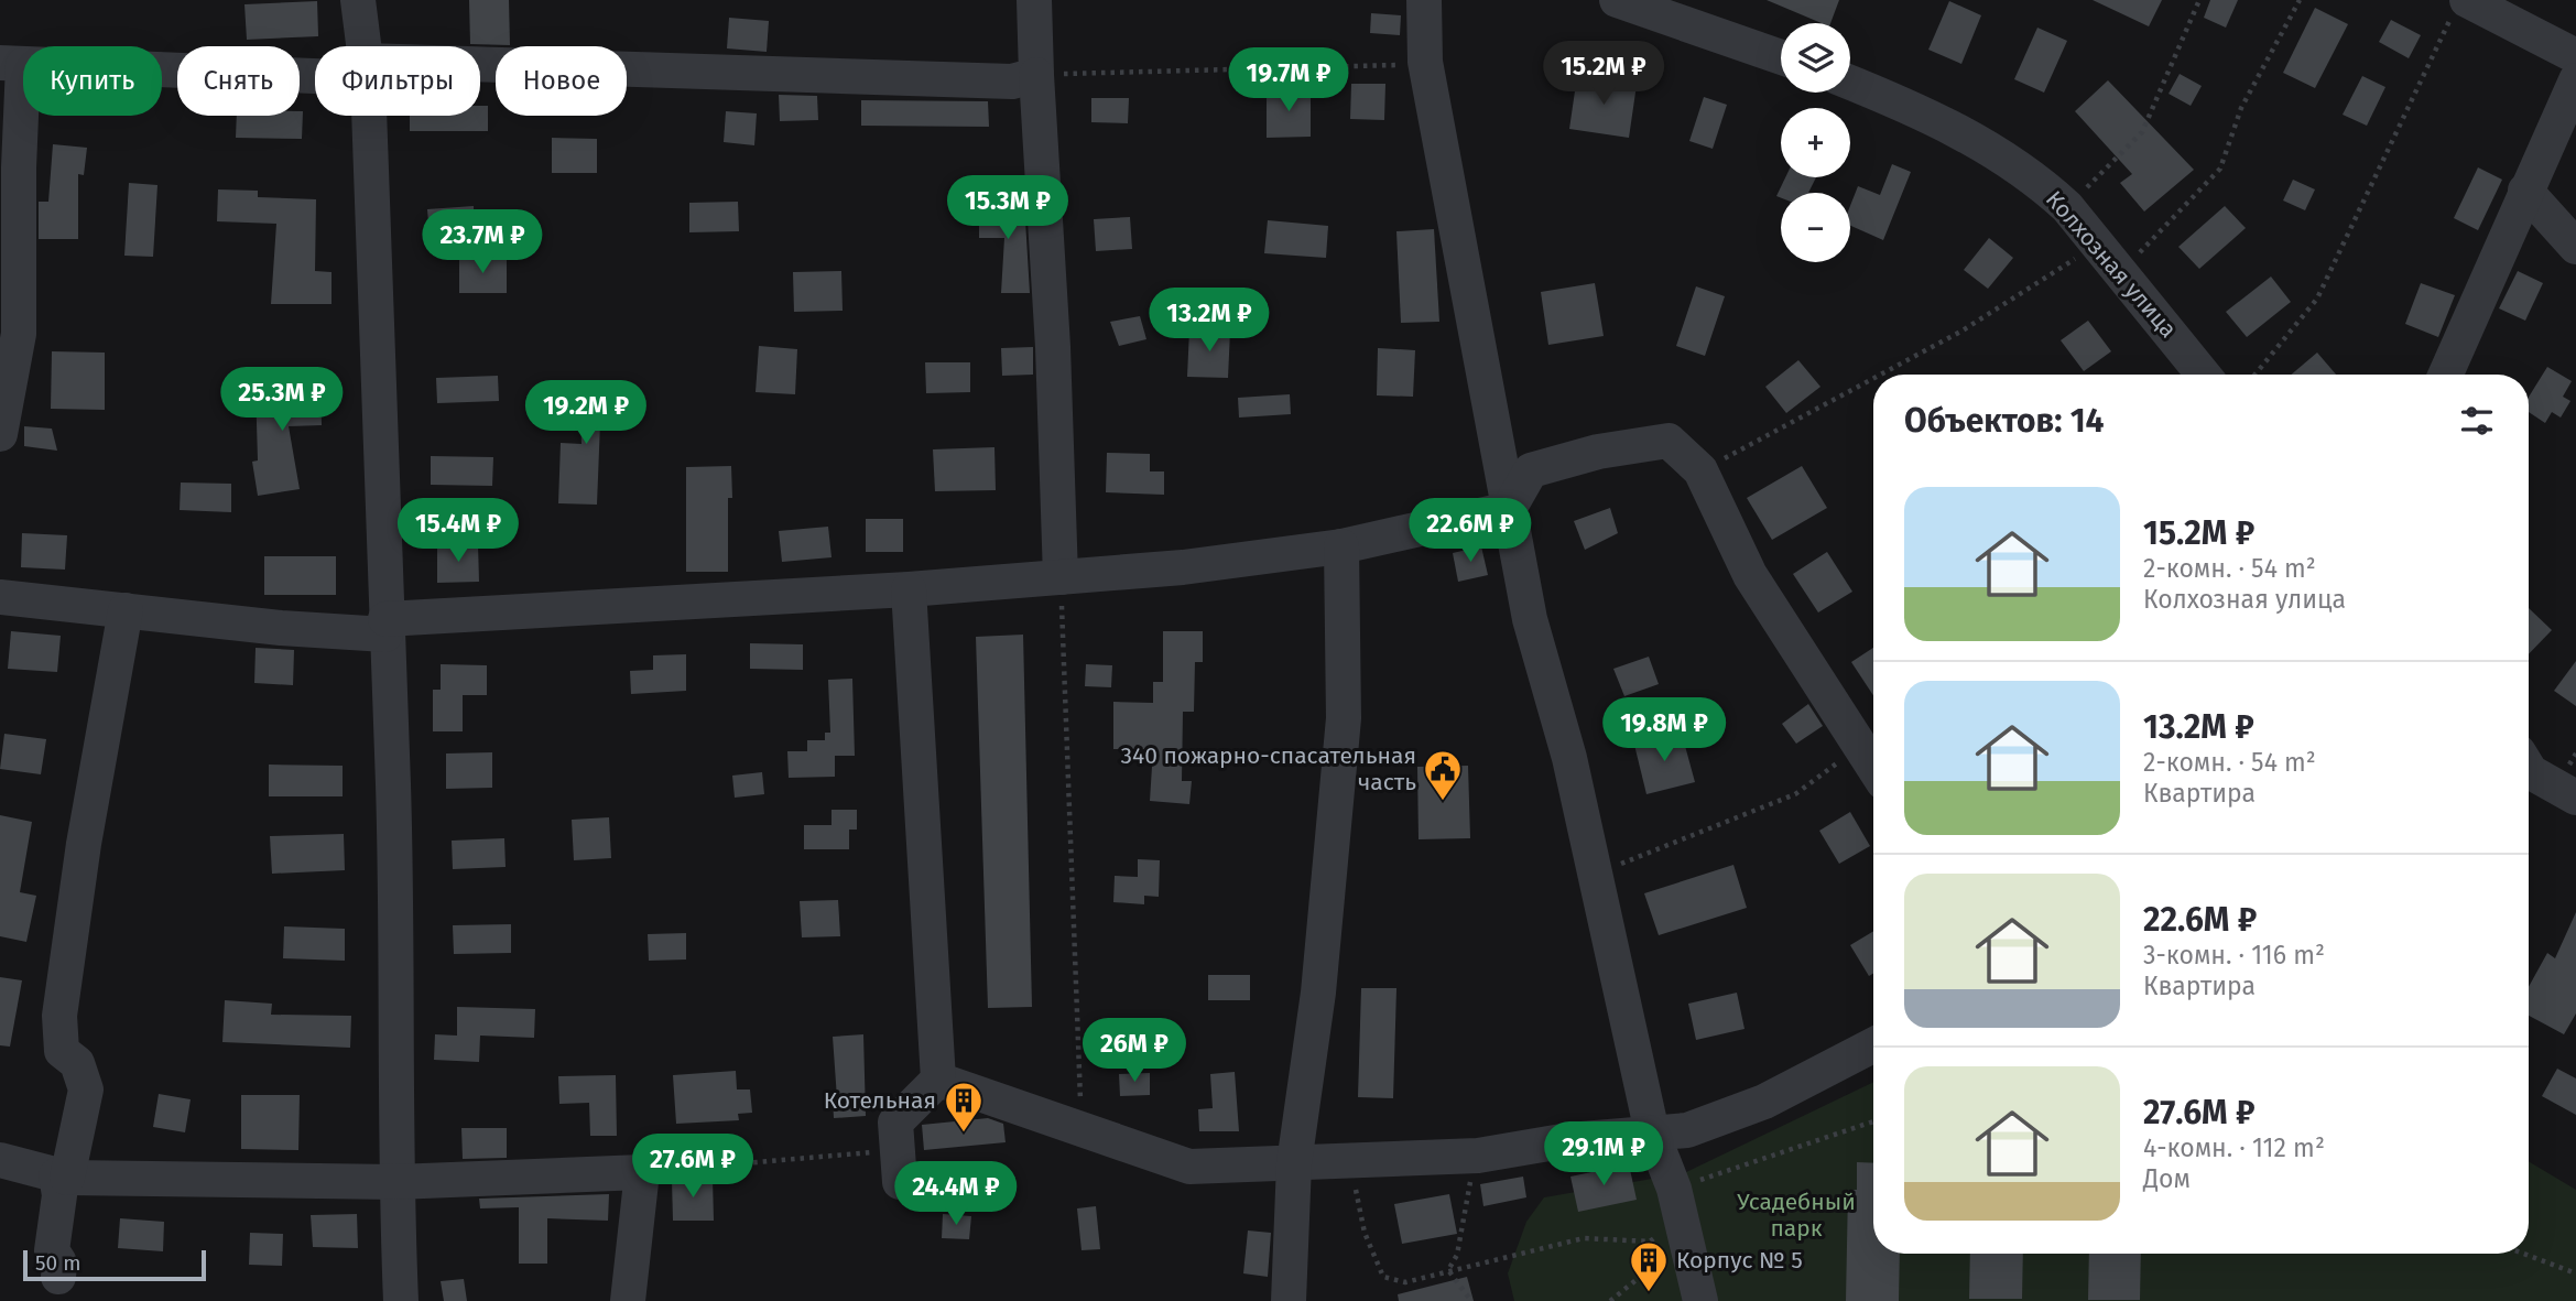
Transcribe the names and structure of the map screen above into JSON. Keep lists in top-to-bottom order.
{
  "streets": {
    "street": ["Колхозная улица"]
  },
  "parks": ["Усадебный парк"],
  "places": {
    "public building": ["340 пожарно-спасательная часть"],
    "building": ["Котельная", "Корпус № 5"]
  },
  "scale_bar": "50 m",
  "page": {
    "map_buttons": ["+", "−"],
    "price": [
      "15.2M ₽",
      "19.7M ₽",
      "15.3M ₽",
      "23.7M ₽",
      "13.2M ₽",
      "25.3M ₽",
      "19.2M ₽",
      "15.4M ₽",
      "22.6M ₽",
      "19.8M ₽",
      "26M ₽",
      "29.1M ₽",
      "27.6M ₽",
      "24.4M ₽"
    ],
    "chip": [
      "Купить",
      "Снять",
      "Фильтры",
      "Новое"
    ],
    "heading": "Объектов: 14",
    "list": [
      {
        "name": "15.2M ₽",
        "note": "2-комн. · 54 m² · Колхозная улица"
      },
      {
        "name": "13.2M ₽",
        "note": "2-комн. · 54 m² · Квартира"
      },
      {
        "name": "22.6M ₽",
        "note": "3-комн. · 116 m² · Квартира"
      },
      {
        "name": "27.6M ₽",
        "note": "4-комн. · 112 m² · Дом"
      }
    ],
    "scale": "50 m"
  }
}
